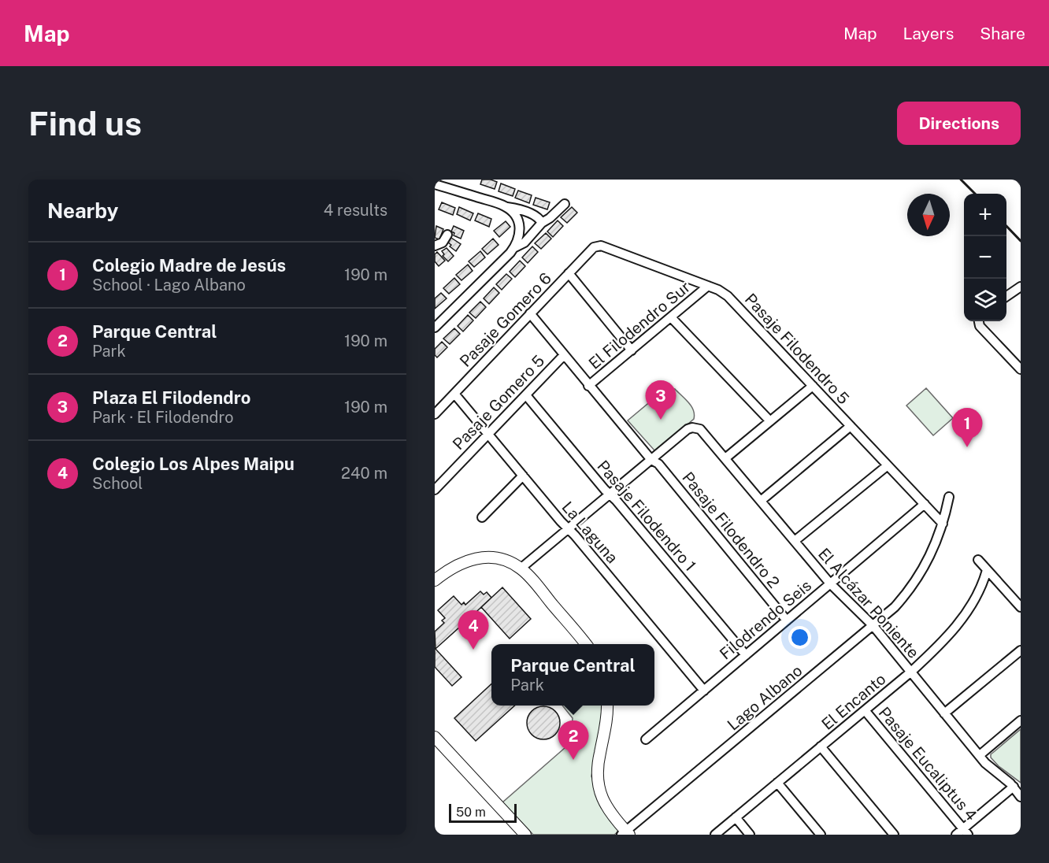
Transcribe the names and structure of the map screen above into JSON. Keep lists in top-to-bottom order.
{
  "streets": {
    "street": [
      "Pasaje Gomero 6",
      "El Filodendro Sur",
      "Pasaje Filodendro 5",
      "Pasaje Gomero 5",
      "Pasaje Filodendro 1",
      "Pasaje Filodendro 2",
      "La Laguna",
      "El Alcázar Poniente",
      "Filodrendo Seis",
      "Lago Albano",
      "El Encanto",
      "Pasaje Eucaliptus 4"
    ]
  },
  "crossings": [
    ["Pasaje Gomero 6", "Pasaje Filodendro 5"],
    ["Pasaje Gomero 6", "Pasaje Filodendro 2"],
    ["Pasaje Gomero 6", "La Laguna"],
    ["El Filodendro Sur", "Pasaje Filodendro 5"],
    ["El Filodendro Sur", "Pasaje Filodendro 2"],
    ["Pasaje Filodendro 5", "Filodrendo Seis"],
    ["Pasaje Filodendro 5", "Lago Albano"],
    ["Pasaje Gomero 5", "Pasaje Filodendro 1"],
    ["Pasaje Gomero 5", "Pasaje Filodendro 2"],
    ["Pasaje Gomero 5", "La Laguna"],
    ["Pasaje Filodendro 1", "Filodrendo Seis"],
    ["Pasaje Filodendro 2", "El Alcázar Poniente"],
    ["Pasaje Filodendro 2", "Filodrendo Seis"],
    ["La Laguna", "Filodrendo Seis"],
    ["El Alcázar Poniente", "Filodrendo Seis"],
    ["El Alcázar Poniente", "Lago Albano"],
    ["El Alcázar Poniente", "El Encanto"],
    ["El Encanto", "Pasaje Eucaliptus 4"]
  ],
  "scale_bar": "50 m",
  "north": "bottom",
  "page": {
    "header": "Map",
    "nav": ["Map", "Layers", "Share"],
    "buttons": "Directions",
    "title": "Find us",
    "heading": ["Nearby", "4 results"],
    "map_buttons": ["+", "−"],
    "list": [
      {
        "mark": "1",
        "name": "Colegio Madre de Jesús",
        "note": "School · Lago Albano",
        "value": "190 m"
      },
      {
        "mark": "2",
        "name": "Parque Central",
        "note": "Park",
        "value": "190 m"
      },
      {
        "mark": "3",
        "name": "Plaza El Filodendro",
        "note": "Park · El Filodendro",
        "value": "190 m"
      },
      {
        "mark": "4",
        "name": "Colegio Los Alpes Maipu",
        "note": "School",
        "value": "240 m"
      }
    ],
    "pins": [
      "3",
      "1",
      "4",
      "2"
    ],
    "popup": ["Parque Central", "Park"],
    "scale": "50 m"
  }
}
